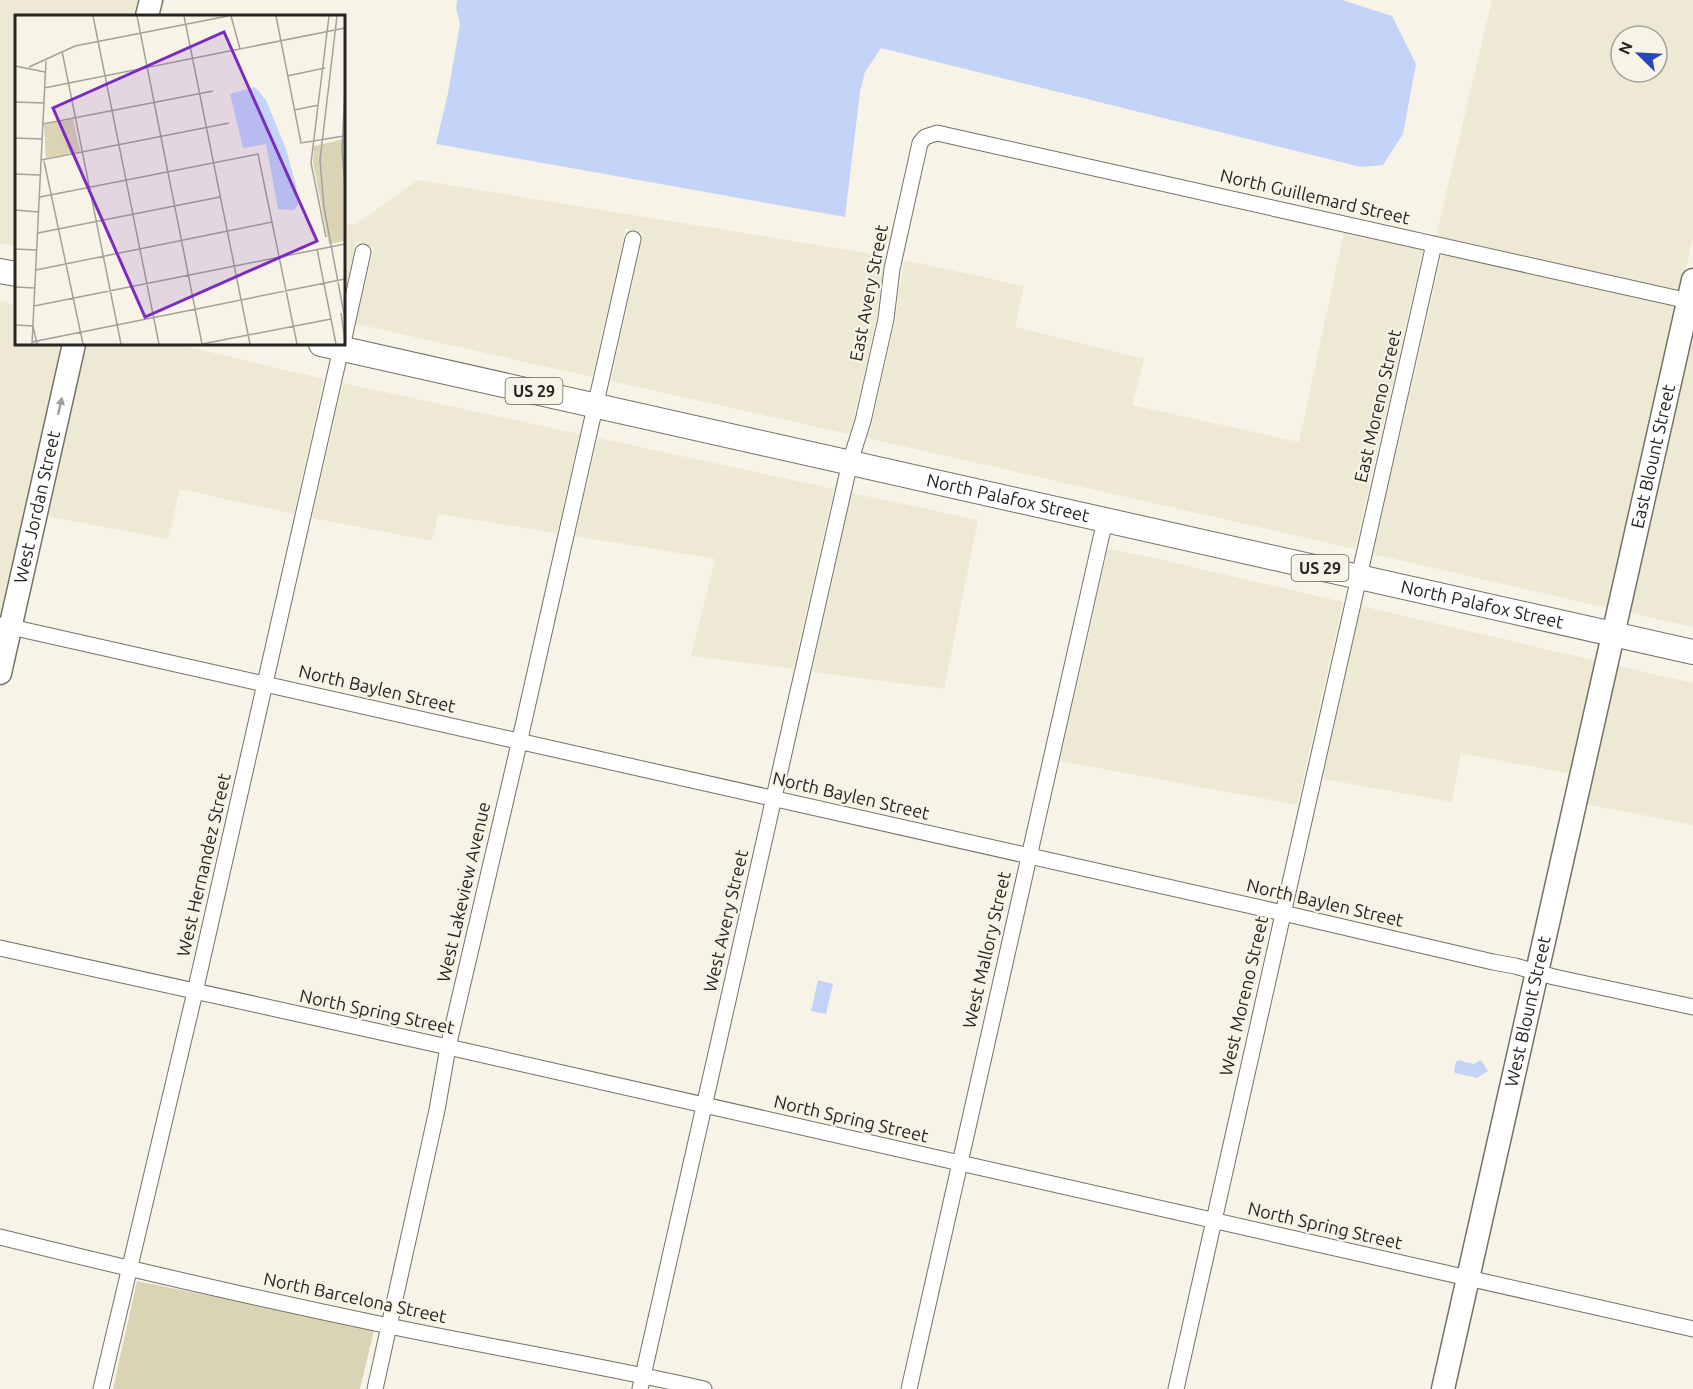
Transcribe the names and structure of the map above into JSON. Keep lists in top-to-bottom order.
{
  "streets": {
    "main road": ["US 29", "North Palafox Street"],
    "street": [
      "North Guillemard Street",
      "East Avery Street",
      "East Moreno Street",
      "East Blount Street",
      "West Jordan Street",
      "North Baylen Street",
      "West Hernandez Street",
      "West Lakeview Avenue",
      "West Avery Street",
      "West Mallory Street",
      "West Moreno Street",
      "North Spring Street",
      "West Blount Street",
      "North Barcelona Street"
    ]
  },
  "crossings": [
    ["North Guillemard Street", "East Avery Street"],
    ["North Guillemard Street", "East Moreno Street"],
    ["North Guillemard Street", "East Blount Street"],
    ["East Avery Street", "North Palafox Street"],
    ["East Avery Street", "West Avery Street"],
    ["East Moreno Street", "North Palafox Street"],
    ["East Moreno Street", "West Moreno Street"],
    ["East Blount Street", "North Palafox Street"],
    ["East Blount Street", "West Blount Street"],
    ["North Palafox Street", "West Lakeview Avenue"],
    ["North Palafox Street", "West Avery Street"],
    ["North Palafox Street", "West Mallory Street"],
    ["North Palafox Street", "West Moreno Street"],
    ["North Palafox Street", "West Blount Street"],
    ["West Jordan Street", "North Baylen Street"],
    ["North Baylen Street", "West Hernandez Street"],
    ["North Baylen Street", "West Lakeview Avenue"],
    ["North Baylen Street", "West Avery Street"],
    ["North Baylen Street", "West Mallory Street"],
    ["North Baylen Street", "West Moreno Street"],
    ["North Baylen Street", "West Blount Street"],
    ["West Hernandez Street", "North Spring Street"],
    ["West Hernandez Street", "North Barcelona Street"],
    ["West Lakeview Avenue", "North Spring Street"],
    ["West Lakeview Avenue", "North Barcelona Street"],
    ["West Avery Street", "North Spring Street"],
    ["West Avery Street", "North Barcelona Street"],
    ["West Mallory Street", "North Spring Street"],
    ["West Moreno Street", "North Spring Street"],
    ["North Spring Street", "West Blount Street"]
  ],
  "one_way": ["West Jordan Street"],
  "north": "top left"
}
